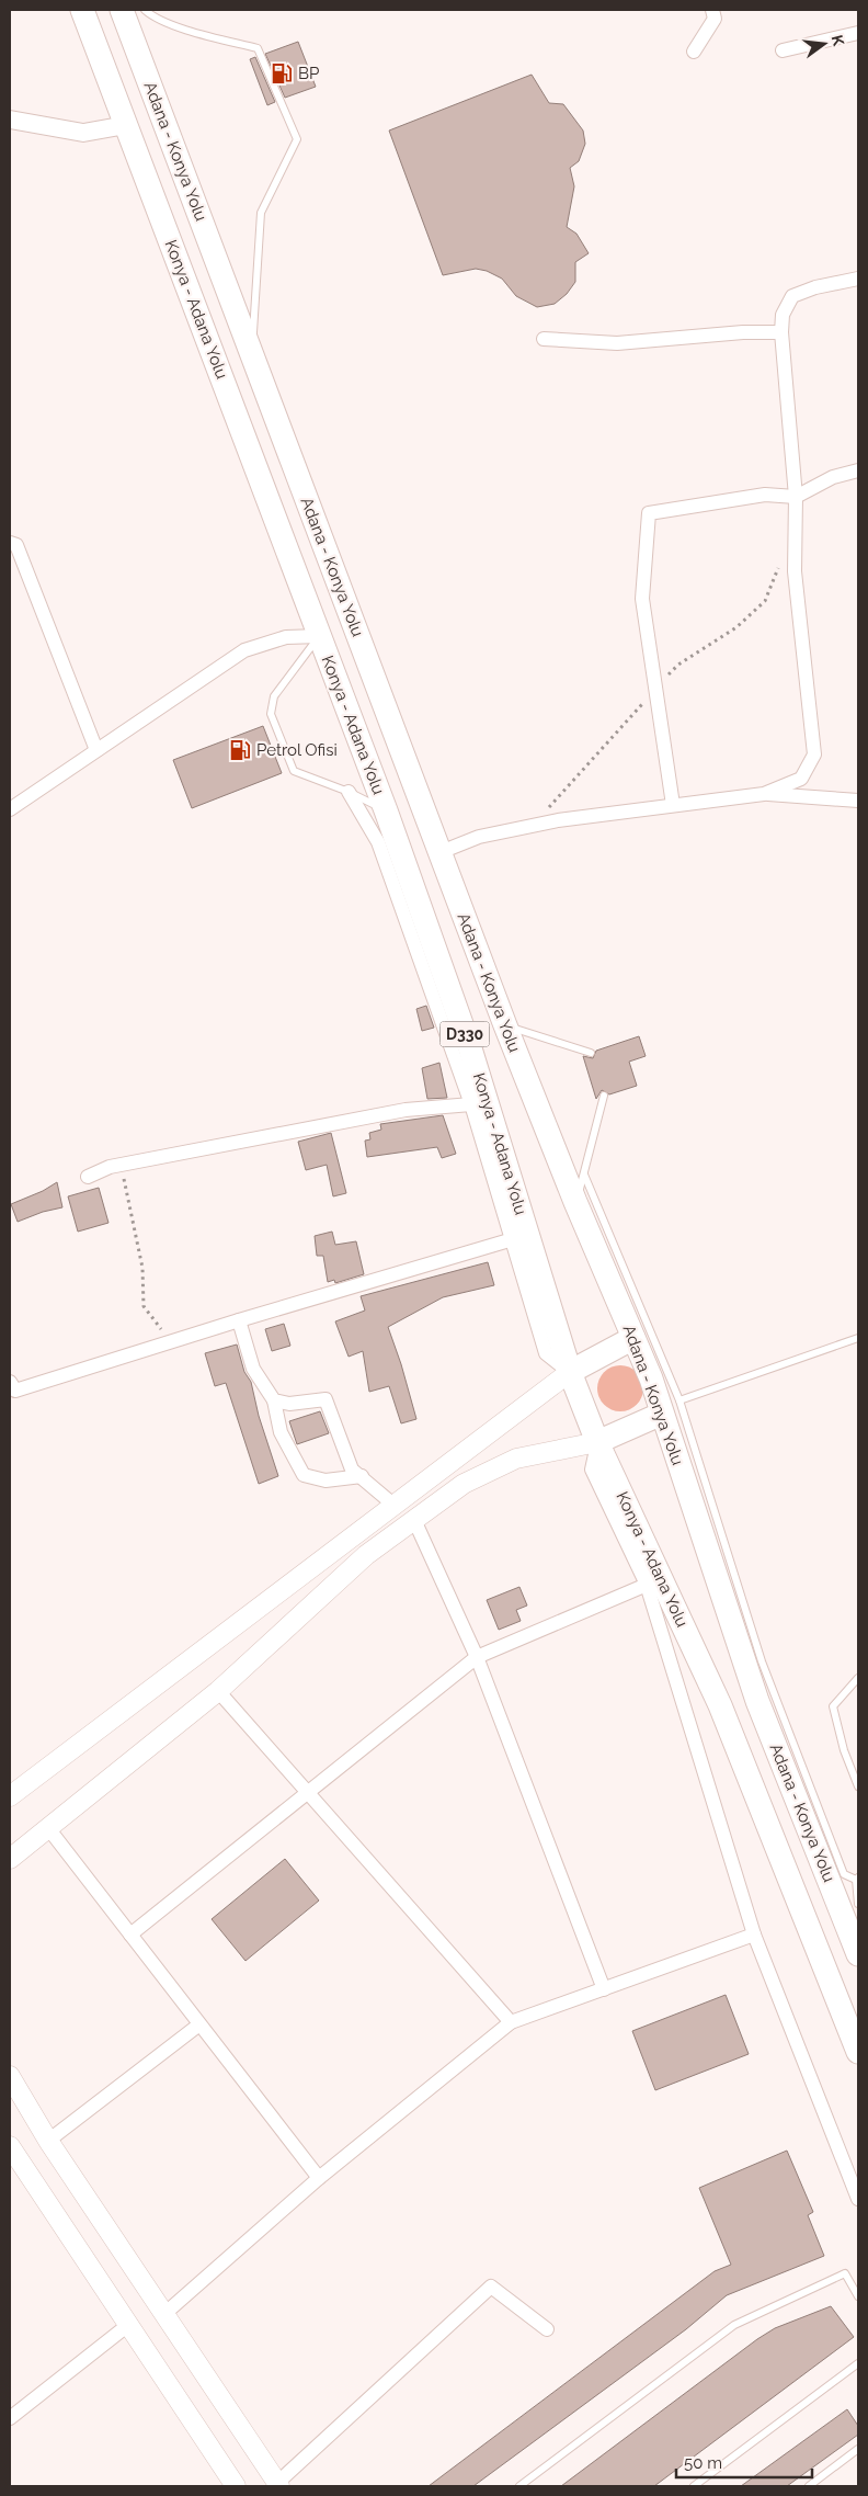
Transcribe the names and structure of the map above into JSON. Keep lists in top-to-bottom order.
{
  "streets": {
    "highway": ["Adana - Konya Yolu", "Konya - Adana Yolu", "D330"]
  },
  "places": {
    "fuel station": ["BP", "Petrol Ofisi"]
  },
  "scale_bar": "50 m",
  "north": "right"
}
